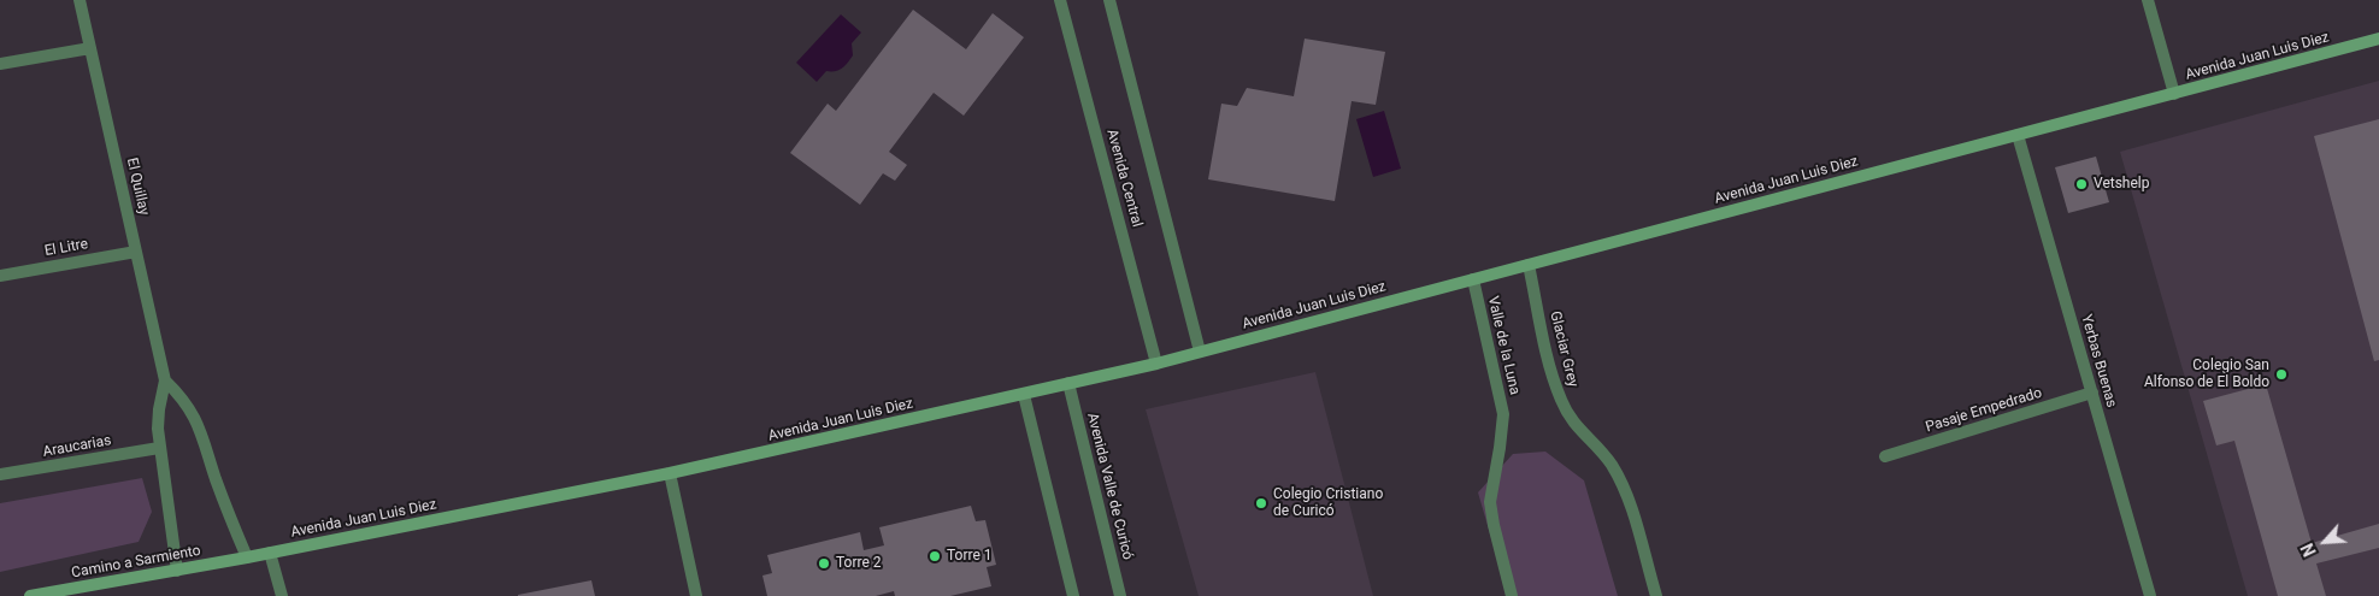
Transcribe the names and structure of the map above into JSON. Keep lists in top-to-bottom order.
{
  "streets": {
    "main road": ["Avenida Juan Luis Diez", "Camino a Sarmiento"],
    "street": [
      "Avenida Central",
      "El Quillay",
      "El Litre",
      "Valle de la Luna",
      "Glaciar Grey",
      "Yerbas Buenas",
      "Pasaje Empedrado",
      "Araucarias",
      "Avenida Valle de Curicó"
    ]
  },
  "crossings": [
    ["Avenida Juan Luis Diez", "Avenida Central"],
    ["Avenida Juan Luis Diez", "Valle de la Luna"],
    ["Avenida Juan Luis Diez", "Glaciar Grey"],
    ["Avenida Juan Luis Diez", "Yerbas Buenas"],
    ["Avenida Juan Luis Diez", "Avenida Valle de Curicó"],
    ["Avenida Juan Luis Diez", "Camino a Sarmiento"],
    ["El Quillay", "El Litre"],
    ["El Quillay", "Araucarias"],
    ["El Quillay", "Camino a Sarmiento"],
    ["Yerbas Buenas", "Pasaje Empedrado"]
  ],
  "places": [
    "Vetshelp",
    "Colegio San Alfonso de El Boldo",
    "Colegio Cristiano de Curicó",
    "Torre 1",
    "Torre 2"
  ],
  "north": "bottom left"
}
